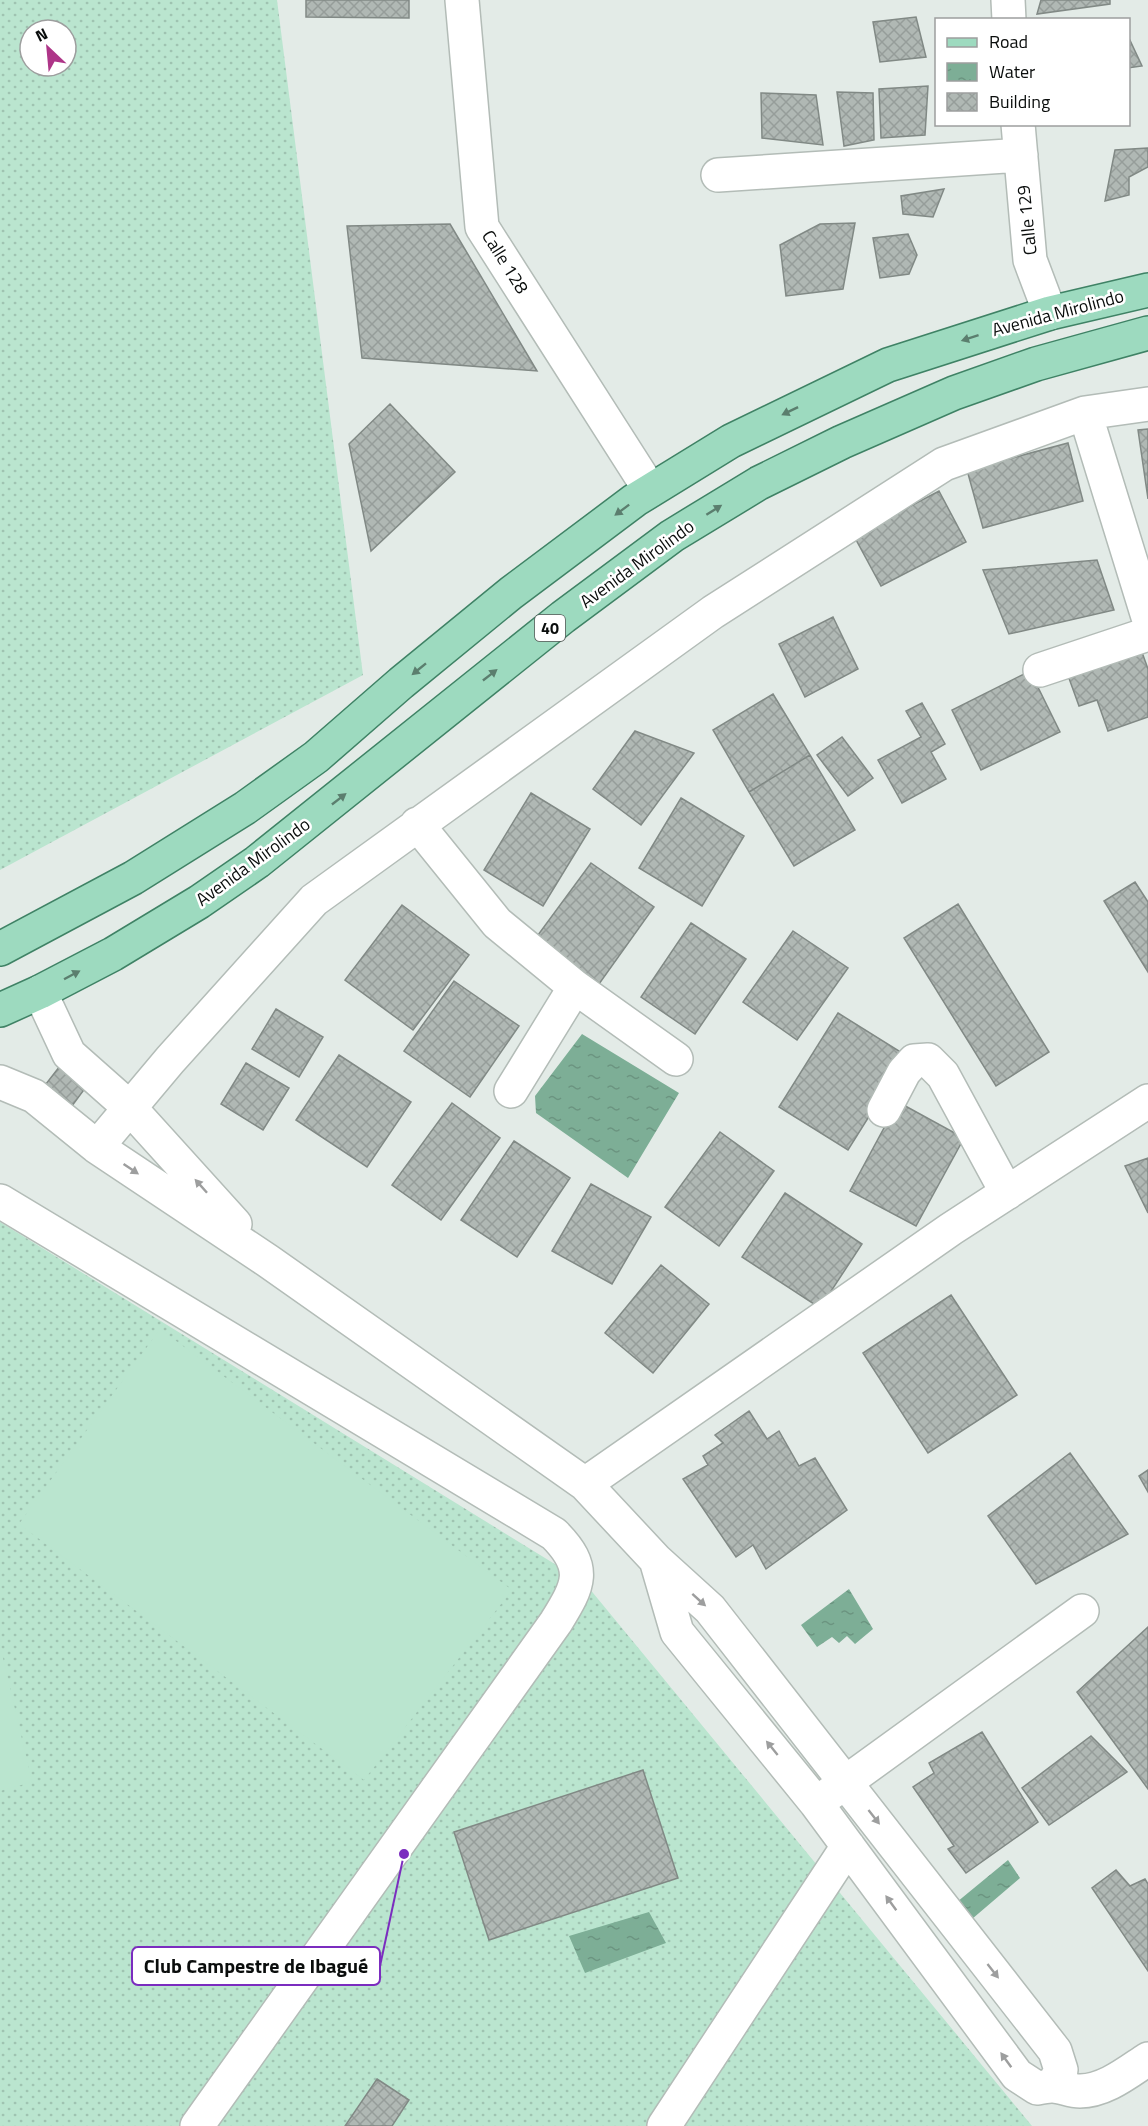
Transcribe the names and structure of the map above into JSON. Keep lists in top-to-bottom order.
{
  "streets": {
    "main road": ["Avenida Mirolindo", "40"],
    "street": ["Calle 129", "Calle 128"]
  },
  "crossings": [
    ["Calle 129", "Avenida Mirolindo"],
    ["Calle 128", "Avenida Mirolindo"]
  ],
  "places": ["Club Campestre de Ibagué"],
  "legend": ["Road", "Water", "Building"],
  "north": "top left"
}
